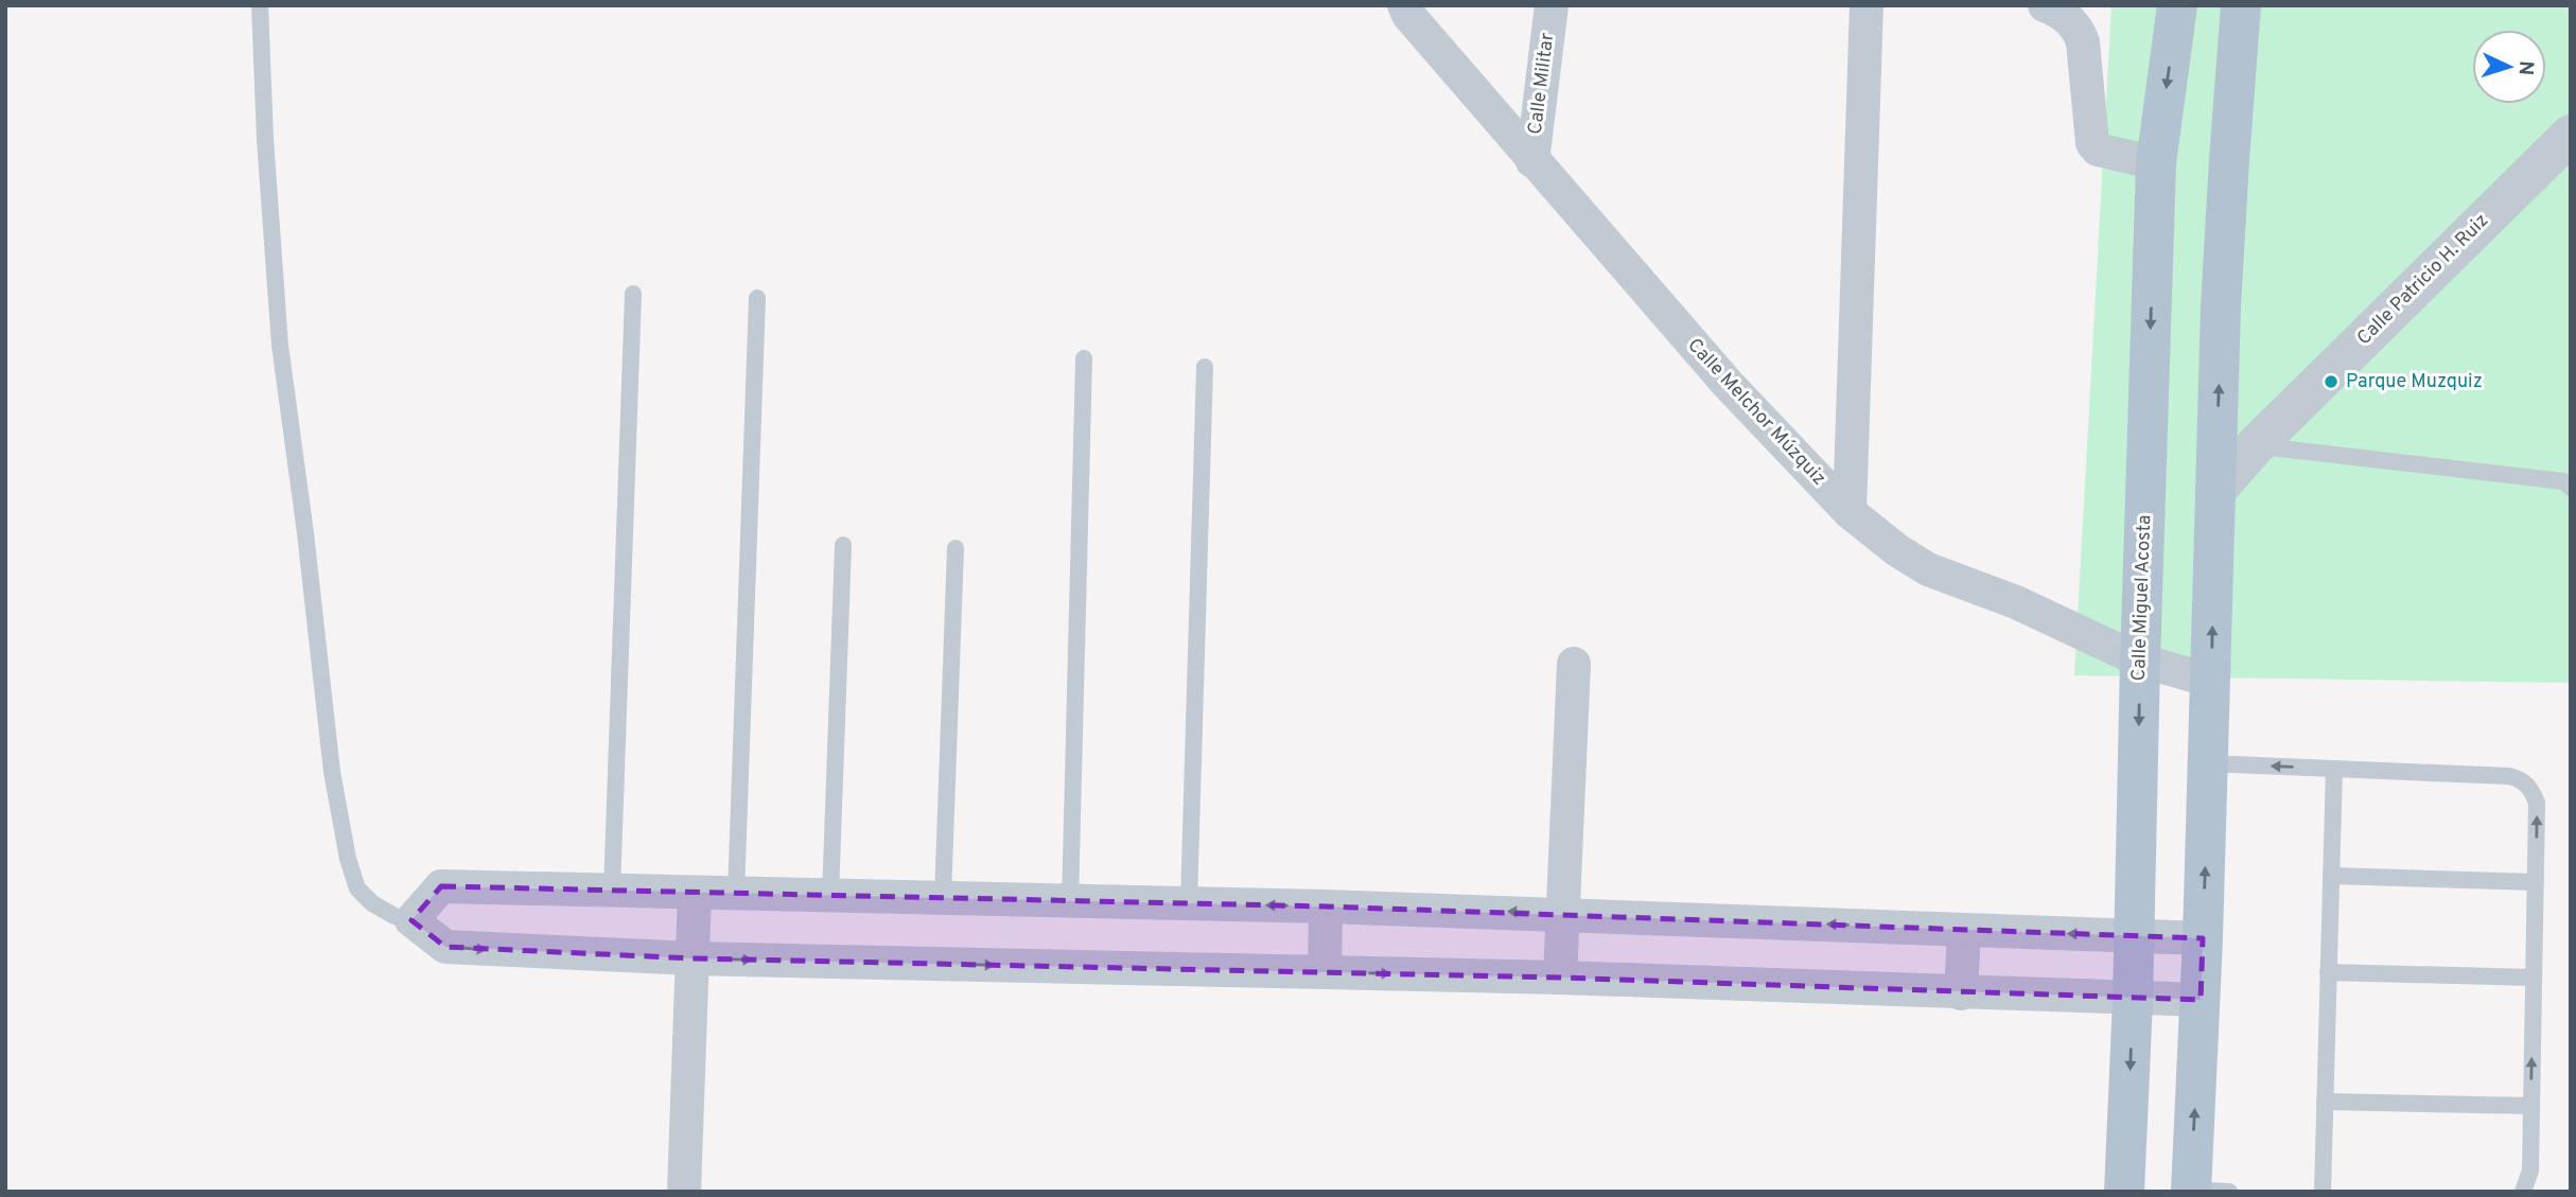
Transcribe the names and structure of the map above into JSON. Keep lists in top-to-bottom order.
{
  "streets": {
    "main road": ["Calle Miguel Acosta"],
    "street": ["Calle Militar", "Calle Patricio H. Ruiz", "Calle Melchor Múzquiz"]
  },
  "crossings": [
    ["Calle Militar", "Calle Melchor Múzquiz"],
    ["Calle Melchor Múzquiz", "Calle Miguel Acosta"]
  ],
  "places": ["Parque Muzquiz"],
  "north": "right"
}
